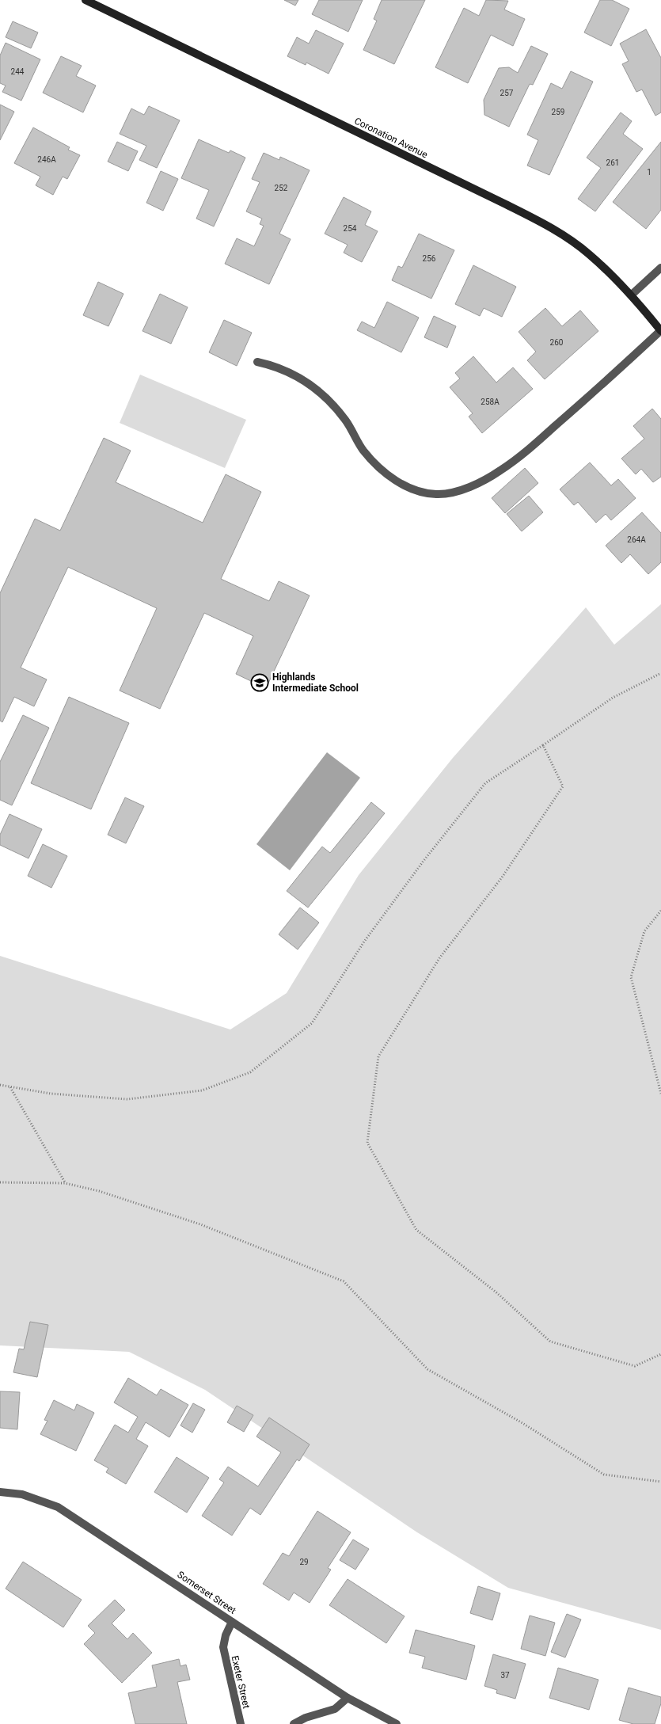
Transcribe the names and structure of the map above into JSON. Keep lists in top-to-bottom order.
{
  "streets": {
    "main road": ["Coronation Avenue"],
    "street": ["Somerset Street", "Exeter Street"]
  },
  "crossings": [
    ["Somerset Street", "Exeter Street"]
  ],
  "places": {
    "school or university": ["Highlands Intermediate School"]
  },
  "house_numbers": [
    "244",
    "257",
    "259",
    "246A",
    "261",
    "1",
    "252",
    "254",
    "256",
    "260",
    "258A",
    "264A",
    "29",
    "37"
  ]
}
